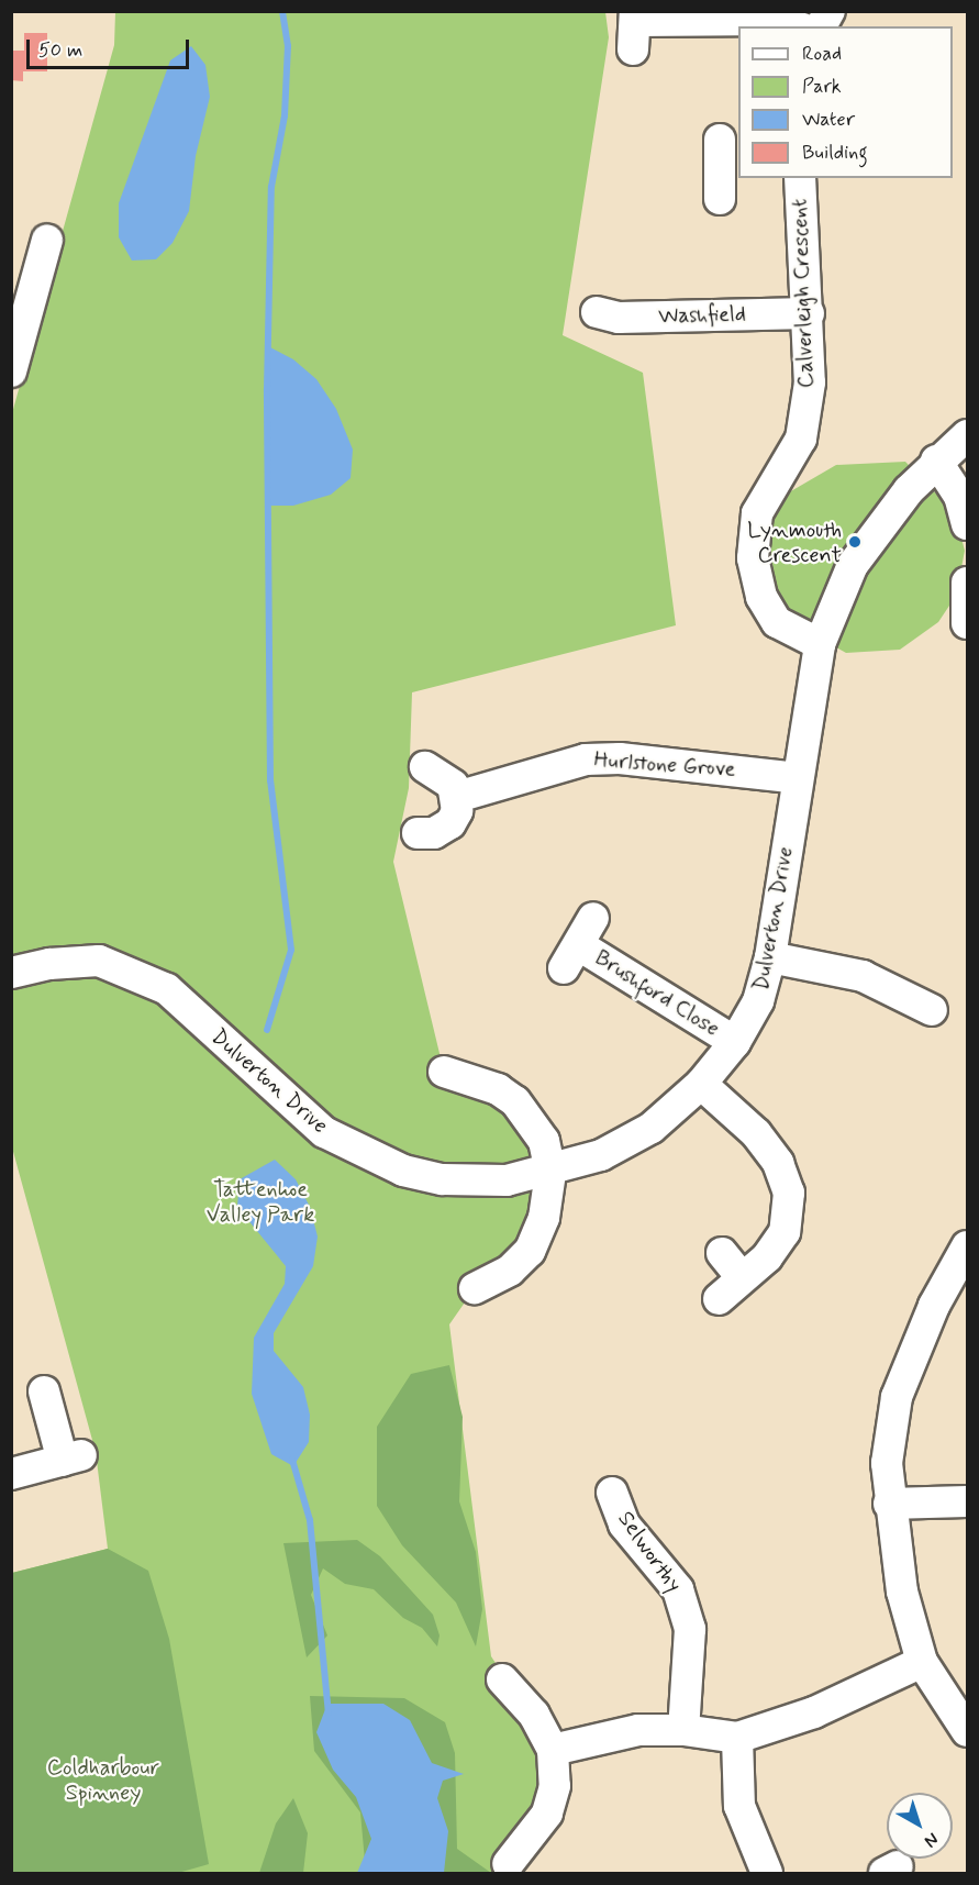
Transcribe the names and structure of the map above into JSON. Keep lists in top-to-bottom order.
{
  "streets": {
    "street": [
      "Calverleigh Crescent",
      "Washfield",
      "Hurlstone Grove",
      "Dulverton Drive",
      "Brushford Close",
      "Selworthy"
    ]
  },
  "crossings": [
    ["Calverleigh Crescent", "Washfield"],
    ["Calverleigh Crescent", "Dulverton Drive"],
    ["Hurlstone Grove", "Dulverton Drive"],
    ["Dulverton Drive", "Brushford Close"]
  ],
  "parks": ["Tattenhoe Valley Park", "Coldharbour Spinney"],
  "places": ["Lynmouth Crescent"],
  "legend": [
    "Road",
    "Park",
    "Water",
    "Building"
  ],
  "scale_bar": "50 m",
  "north": "bottom right"
}
